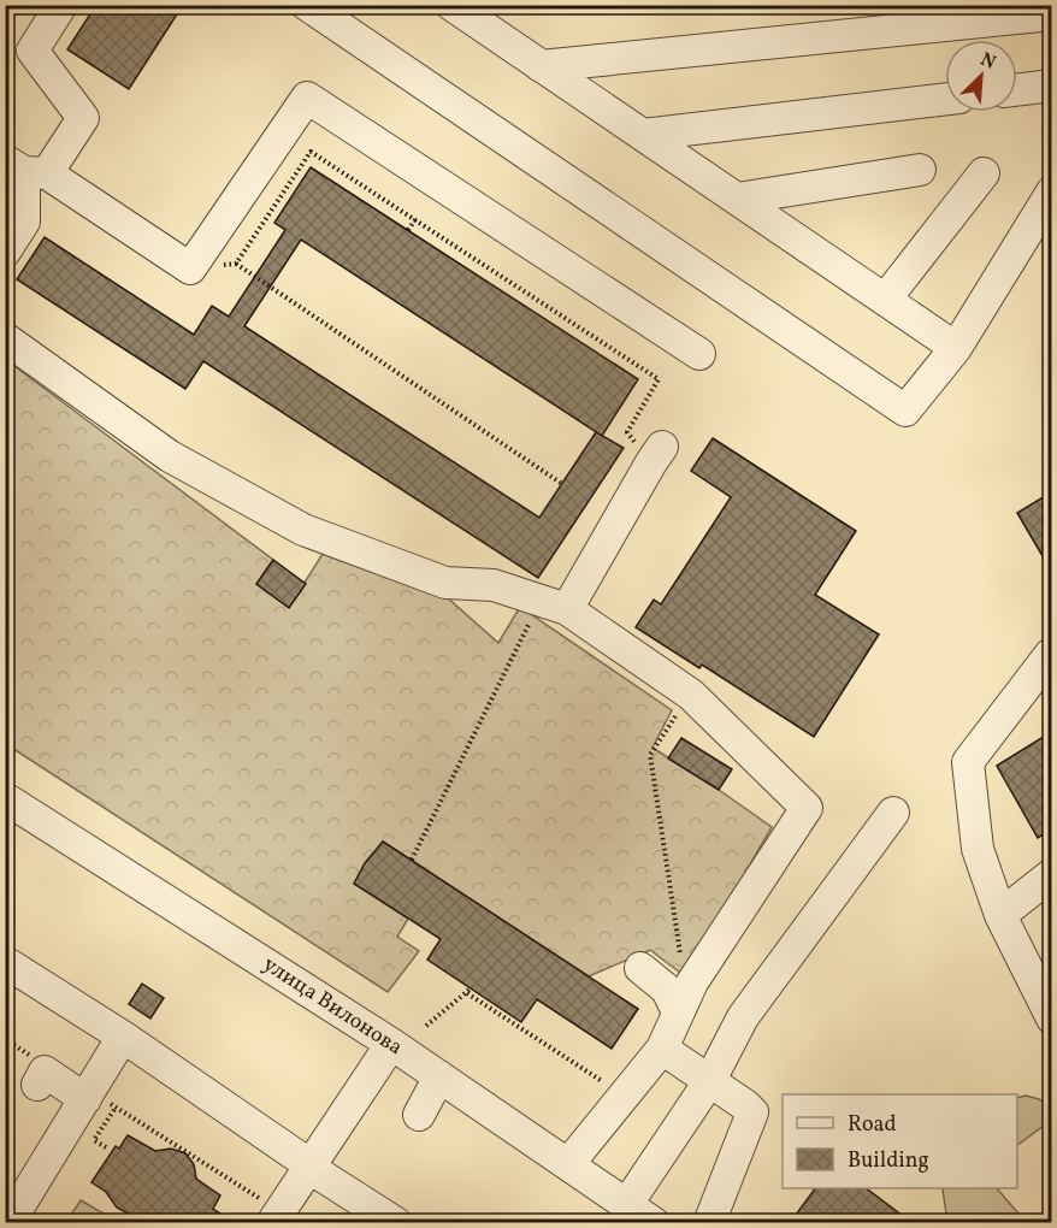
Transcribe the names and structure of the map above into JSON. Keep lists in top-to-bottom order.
{
  "streets": {
    "street": ["улица Вилонова"]
  },
  "legend": ["Road", "Building"],
  "north": "top right"
}
